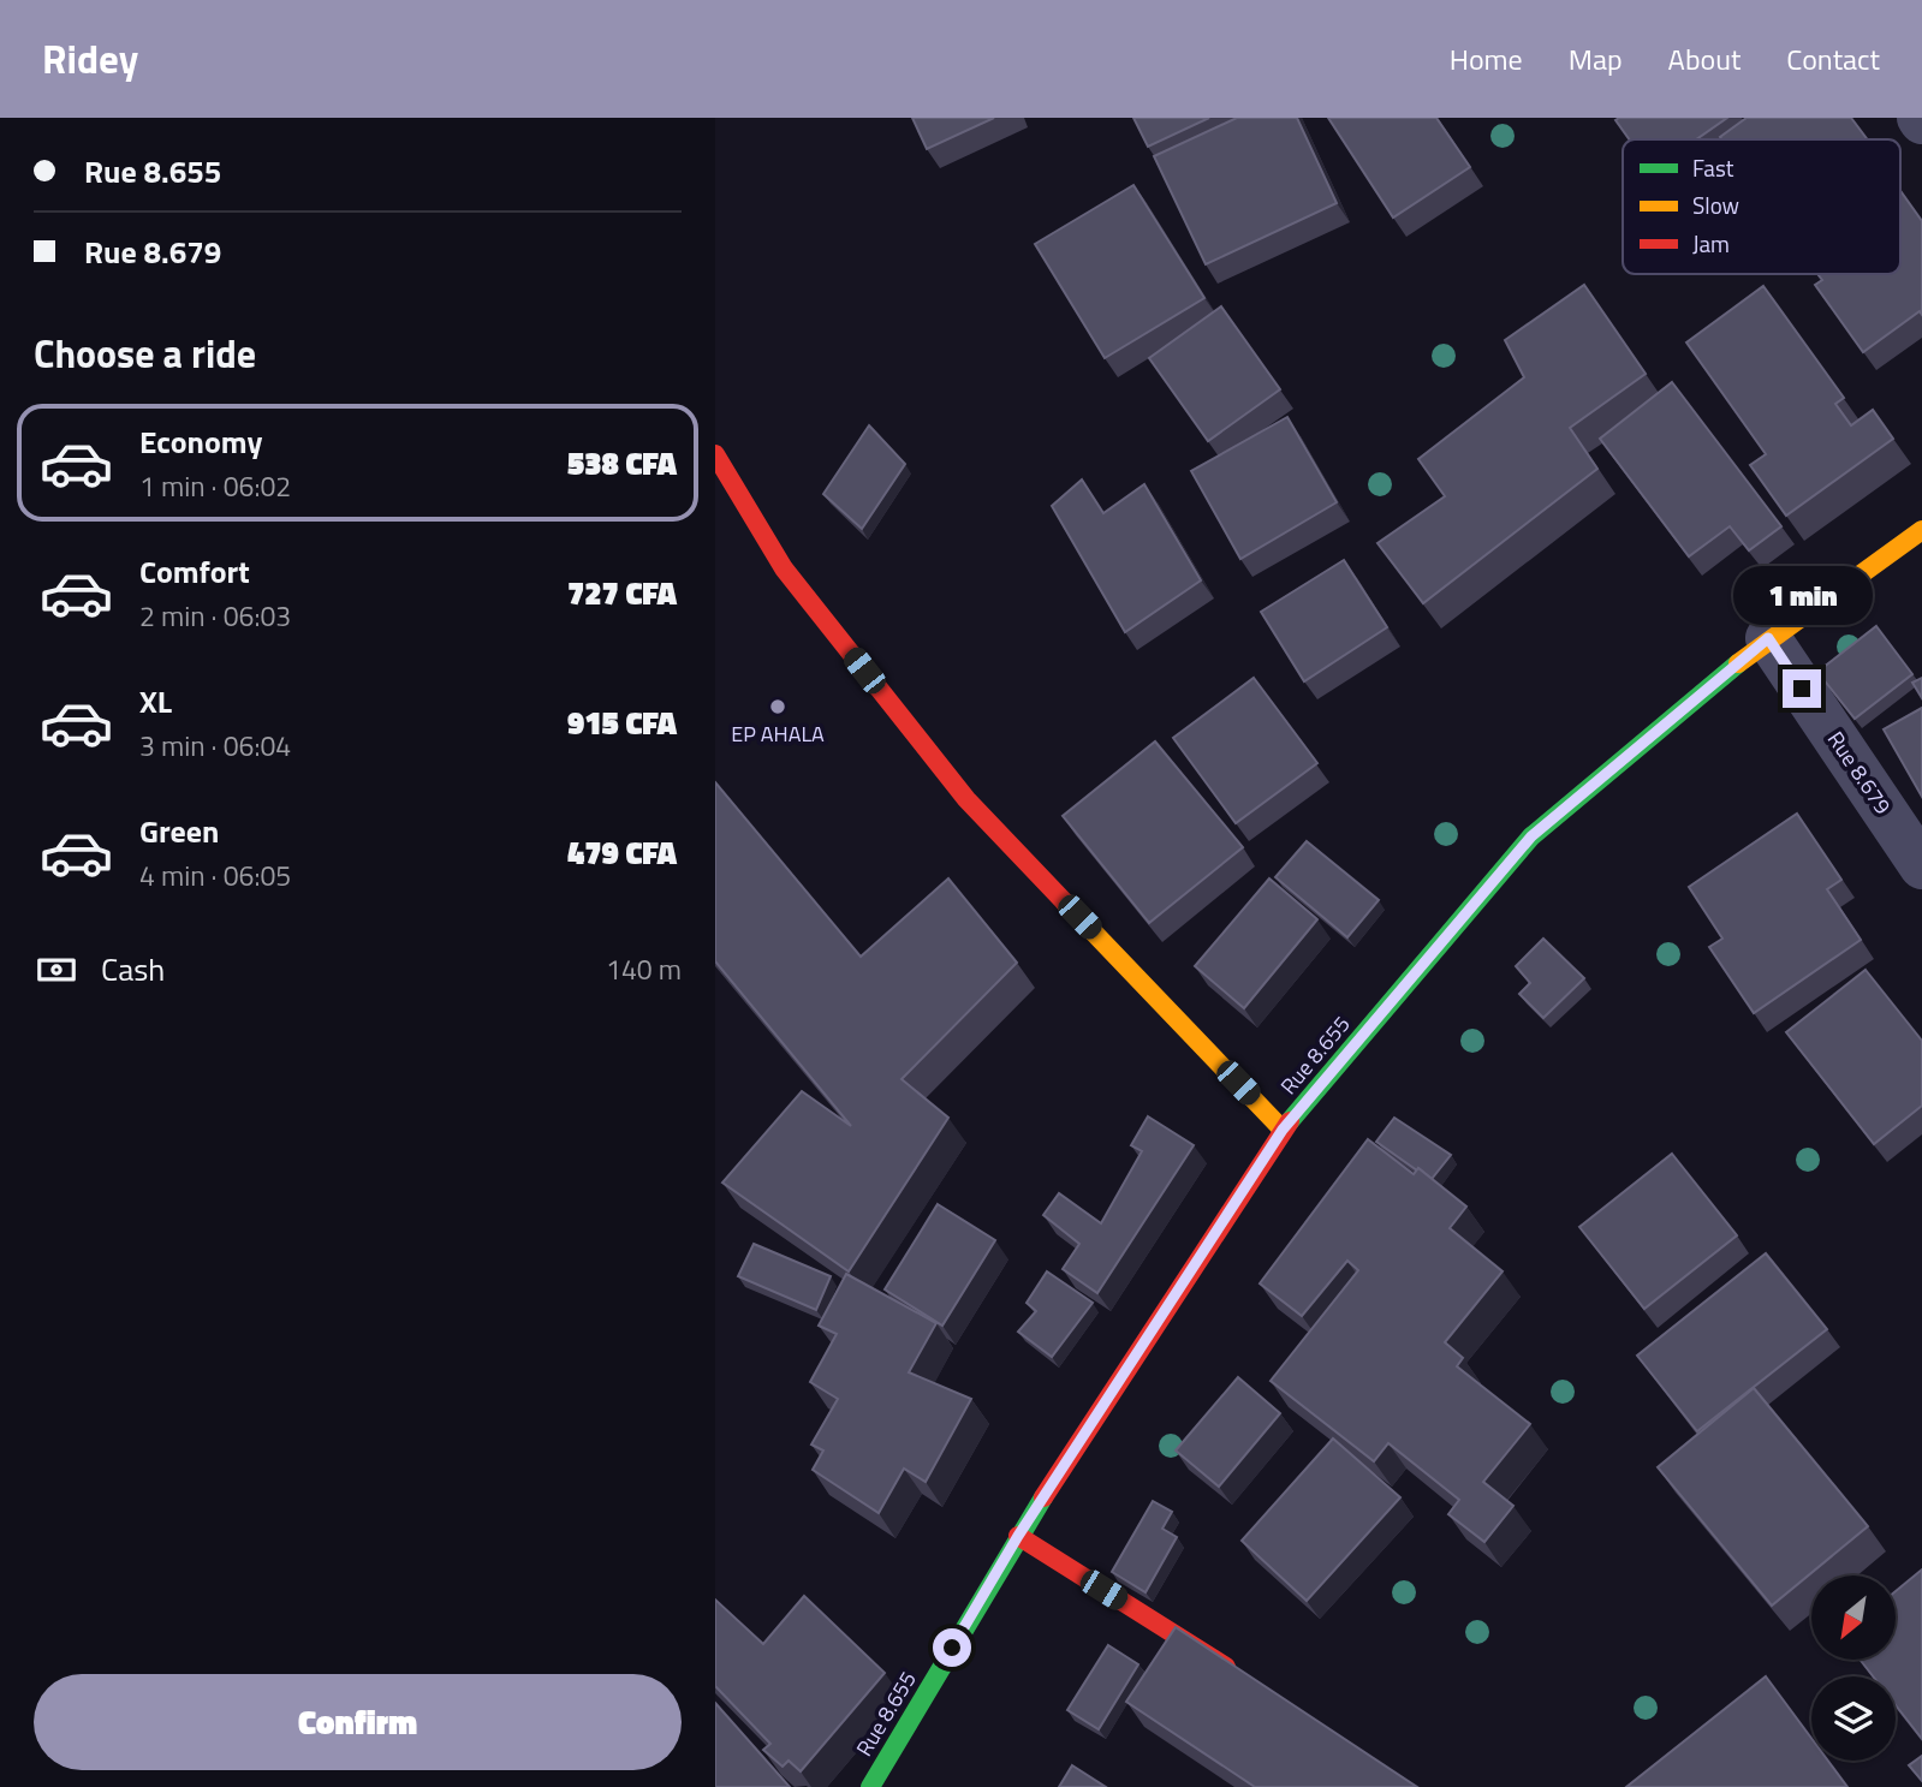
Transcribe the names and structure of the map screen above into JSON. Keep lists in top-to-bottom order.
{
  "streets": {
    "street": ["Rue 8.679", "Rue 8.655"]
  },
  "crossings": [
    ["Rue 8.679", "Rue 8.655"]
  ],
  "places": ["EP AHALA"],
  "legend": ["Fast", "Slow", "Jam"],
  "north": "bottom left",
  "page": {
    "header": "Ridey",
    "nav": [
      "Home",
      "Map",
      "About",
      "Contact"
    ],
    "banner": ["Rue 8.655", "Rue 8.679"],
    "heading": "Choose a ride",
    "list": [
      {
        "name": "Economy",
        "note": "1 min · 06:02",
        "value": "538 CFA"
      },
      {
        "name": "Comfort",
        "note": "2 min · 06:03",
        "value": "727 CFA"
      },
      {
        "name": "XL",
        "note": "3 min · 06:04",
        "value": "915 CFA"
      },
      {
        "name": "Green",
        "note": "4 min · 06:05",
        "value": "479 CFA"
      }
    ],
    "bubble": "1 min",
    "pay": ["Cash", "140 m"],
    "buttons": "Confirm"
  }
}
